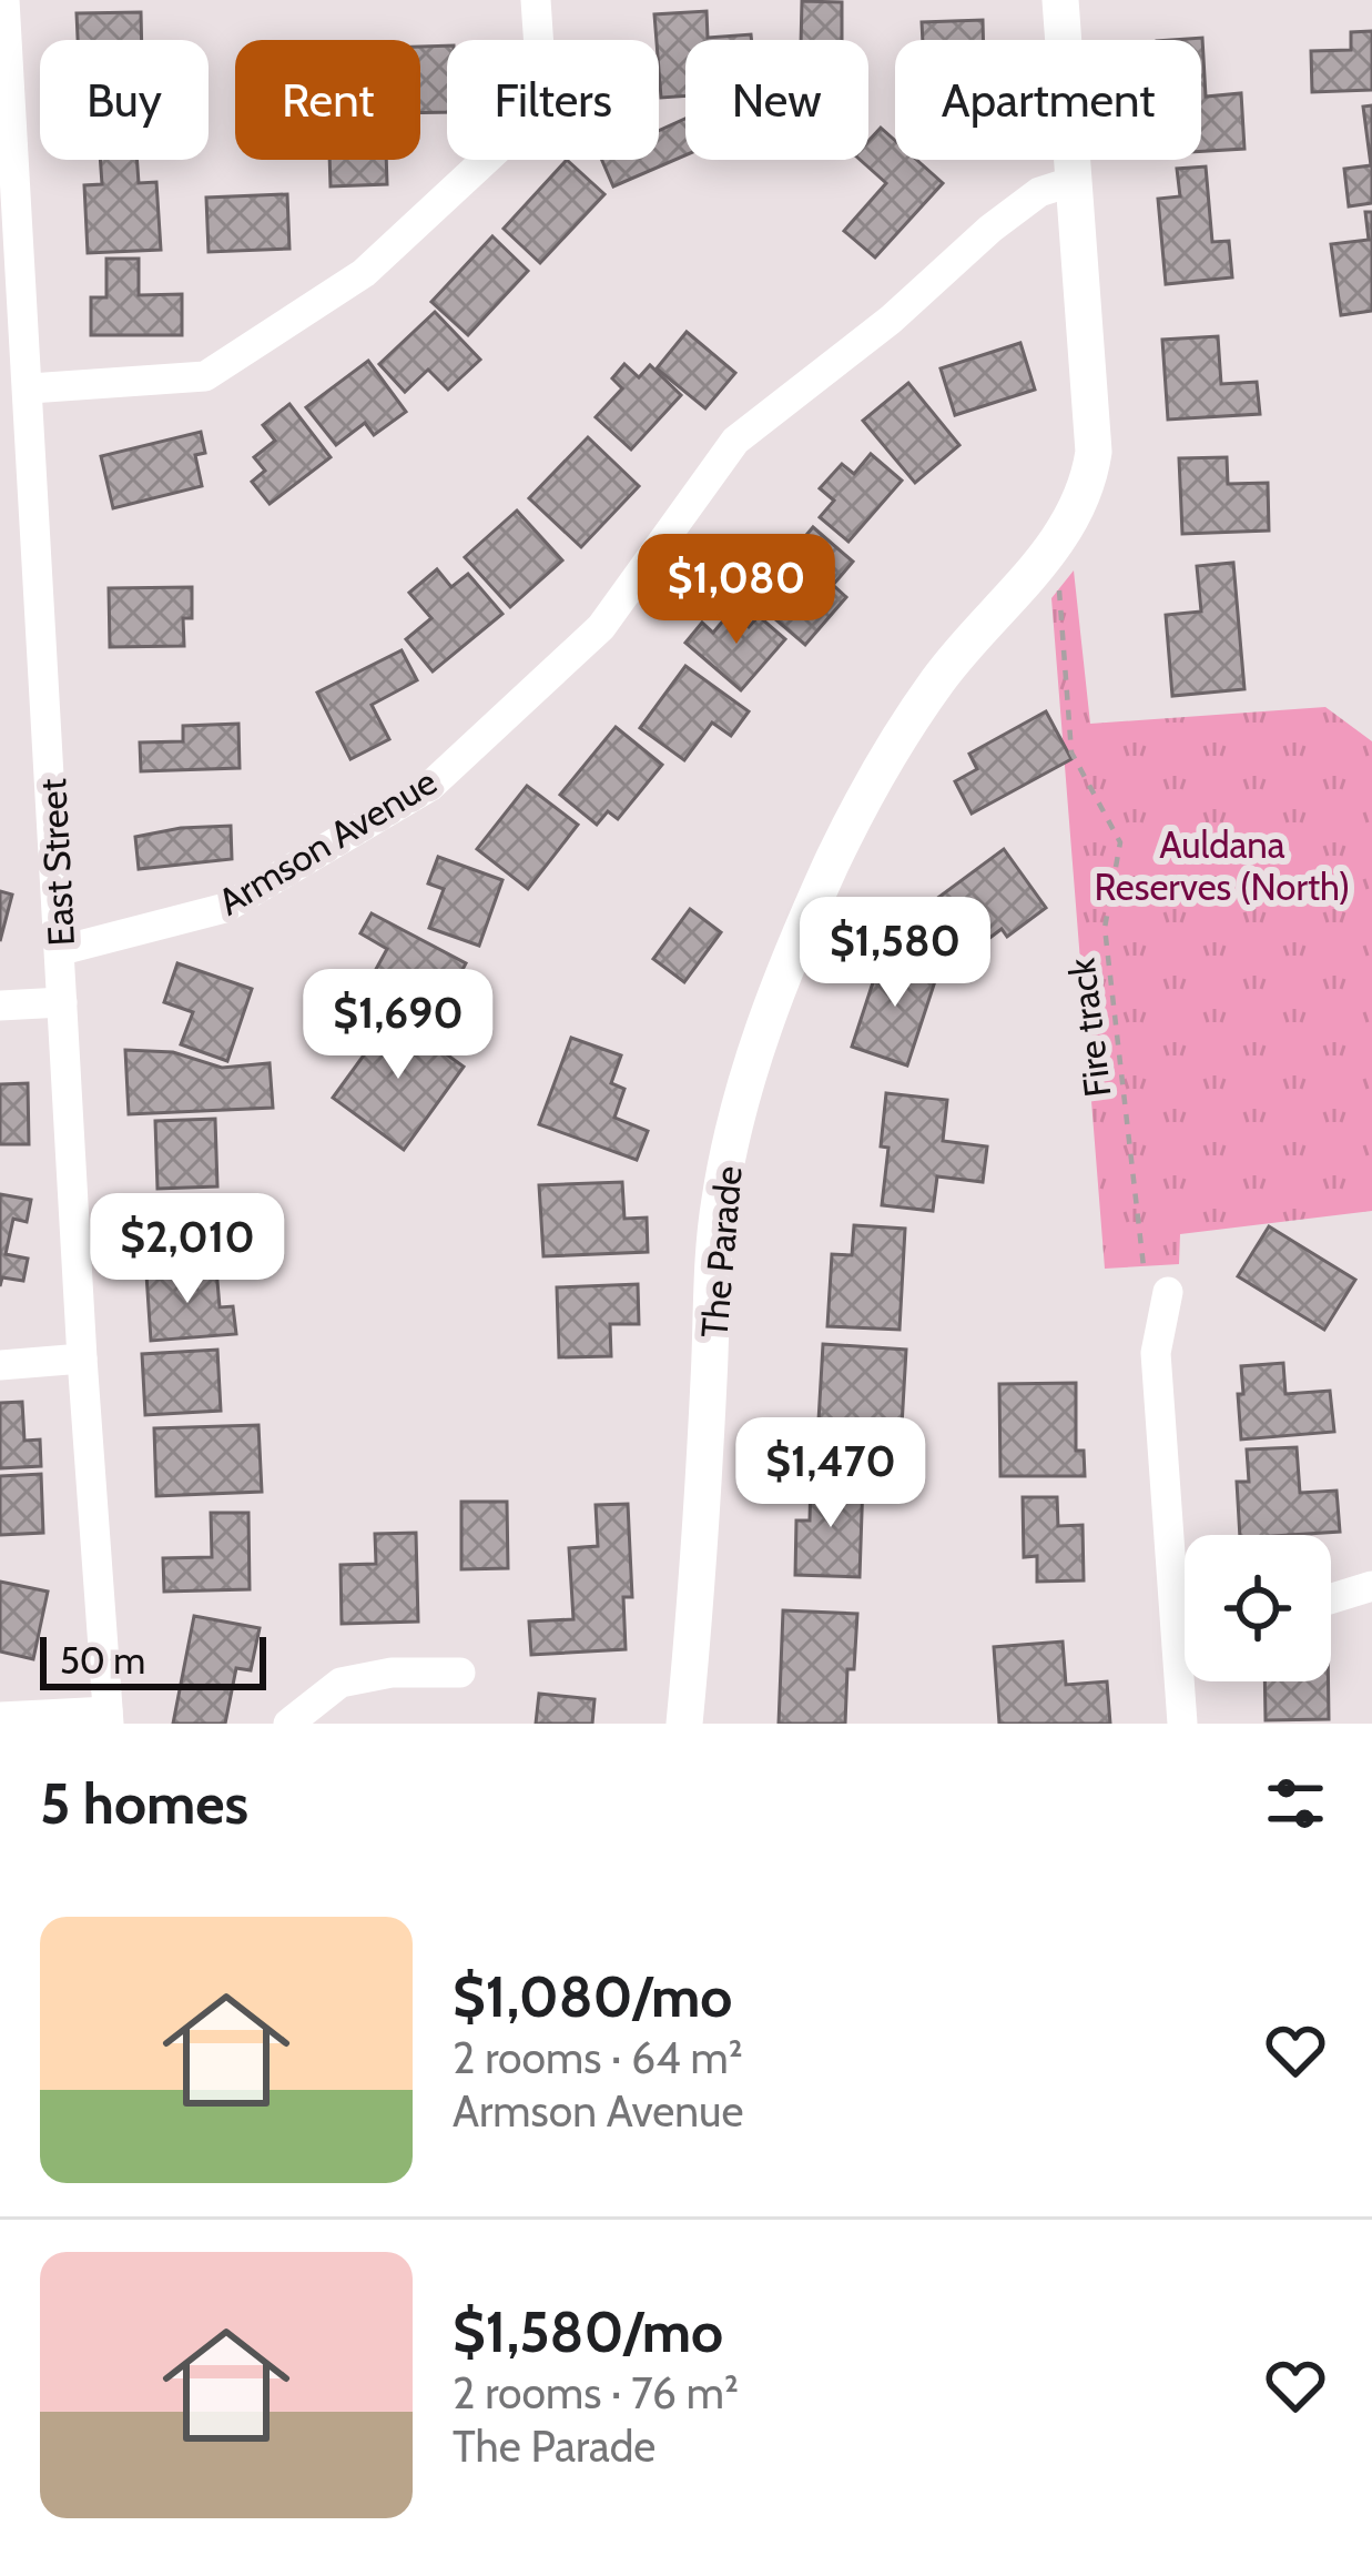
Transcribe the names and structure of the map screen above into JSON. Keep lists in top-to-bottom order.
{
  "streets": {
    "street": ["Armson Avenue", "East Street", "The Parade"],
    "path": ["Fire track"]
  },
  "crossings": [
    ["Armson Avenue", "East Street"],
    ["Armson Avenue", "The Parade"],
    ["Fire track", "The Parade"]
  ],
  "parks": ["Auldana Reserves (North)"],
  "scale_bar": "50 m",
  "page": {
    "chip": [
      "Buy",
      "Rent",
      "Filters",
      "New",
      "Apartment"
    ],
    "price": [
      "$1,080",
      "$1,580",
      "$1,690",
      "$2,010",
      "$1,470"
    ],
    "scale": "50 m",
    "heading": "5 homes",
    "list": [
      {
        "name": "$1,080/mo",
        "note": "2 rooms · 64 m² · Armson Avenue"
      },
      {
        "name": "$1,580/mo",
        "note": "2 rooms · 76 m² · The Parade"
      }
    ]
  }
}
